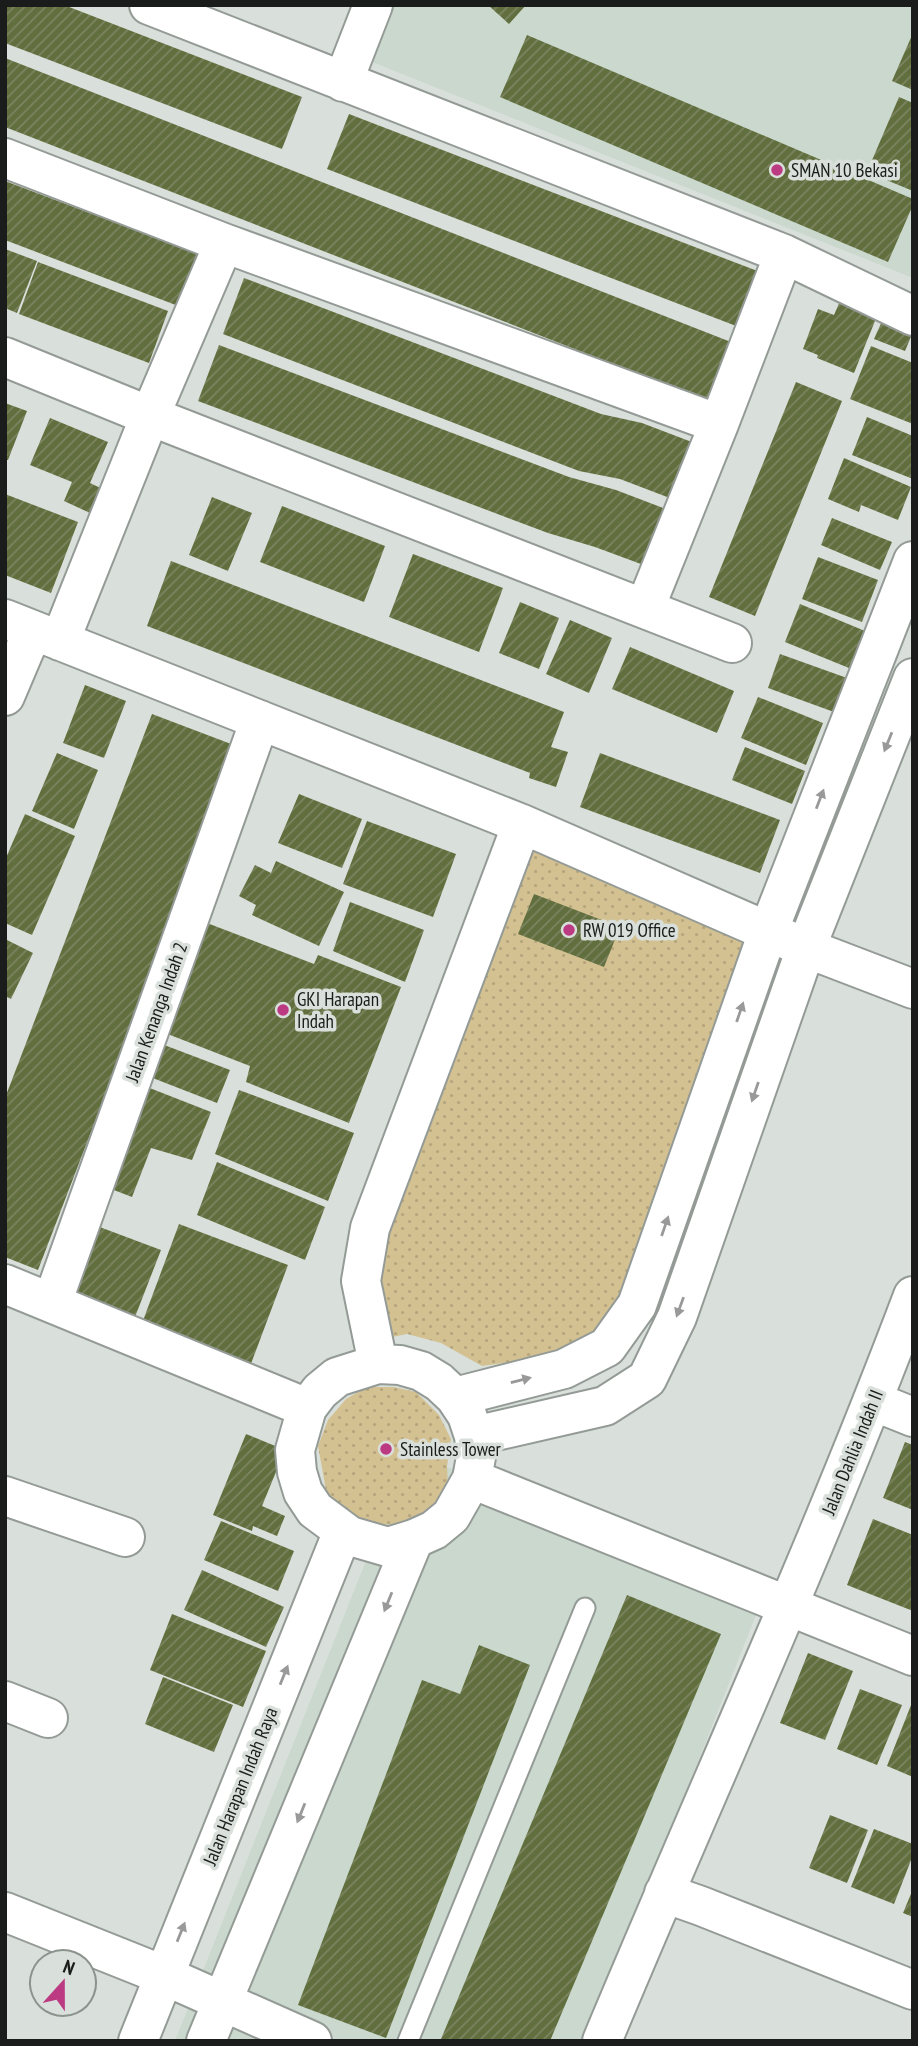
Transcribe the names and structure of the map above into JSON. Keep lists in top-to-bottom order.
{
  "streets": {
    "street": ["Jalan Kenanga Indah 2", "Jalan Dahlia Indah II", "Jalan Harapan Indah Raya"]
  },
  "places": [
    "SMAN 10 Bekasi",
    "RW 019 Office",
    "GKI Harapan Indah",
    "Stainless Tower"
  ],
  "north": "top"
}
